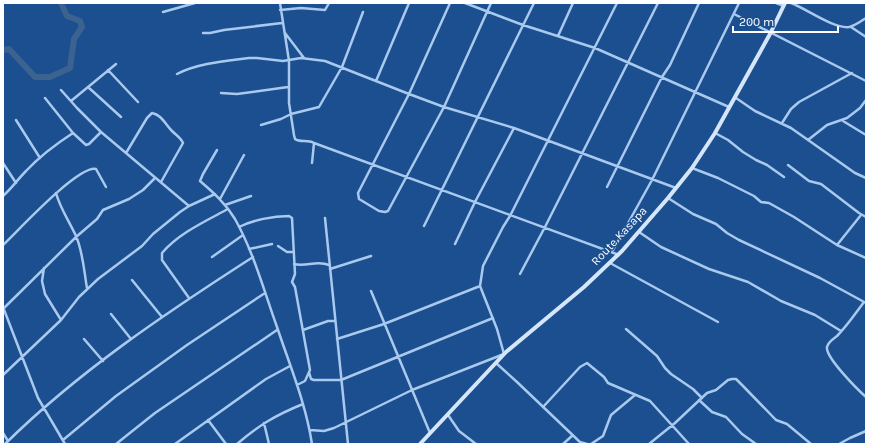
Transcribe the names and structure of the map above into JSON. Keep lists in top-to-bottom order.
{
  "streets": {
    "main road": ["Route Kasapa"]
  },
  "scale_bar": "200 m"
}
